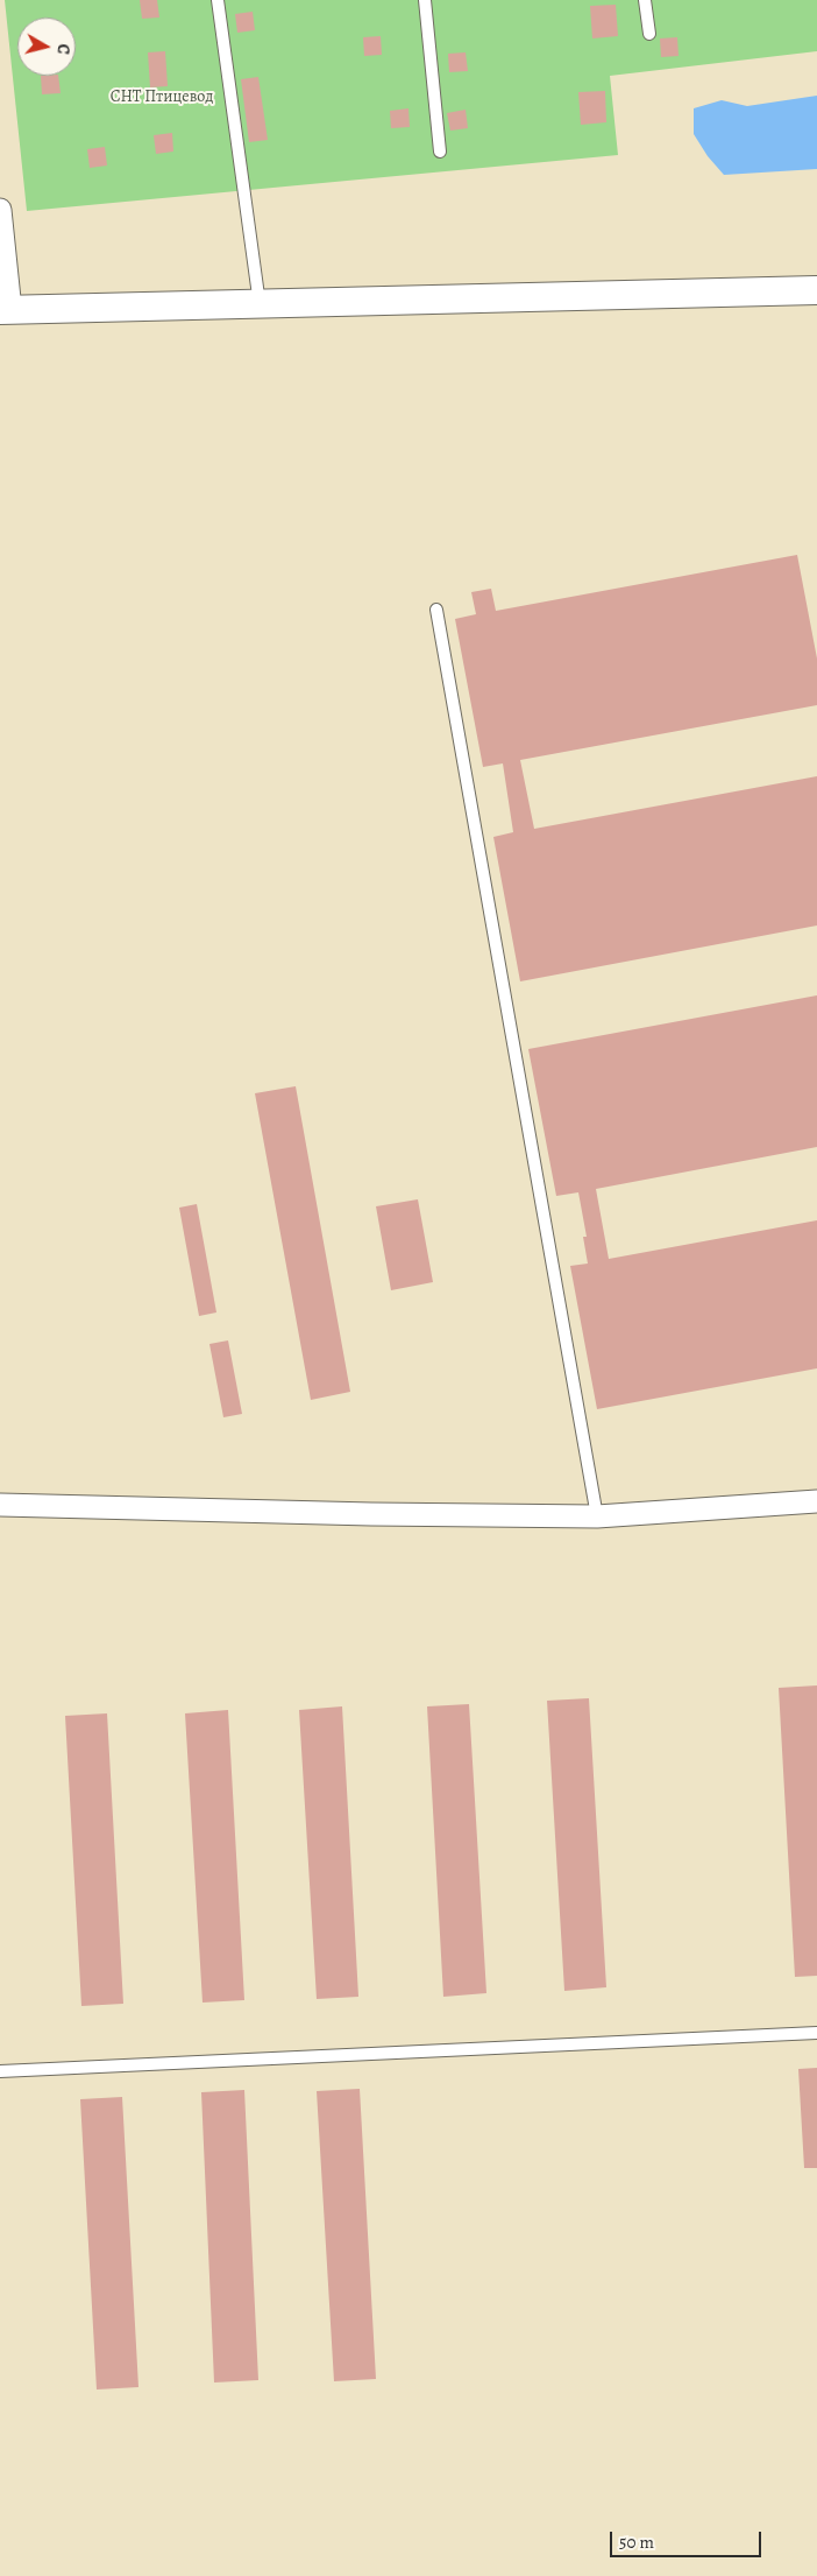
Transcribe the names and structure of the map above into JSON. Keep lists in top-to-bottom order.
{
  "parks": ["СНТ Птицевод"],
  "scale_bar": "50 m",
  "north": "right"
}
